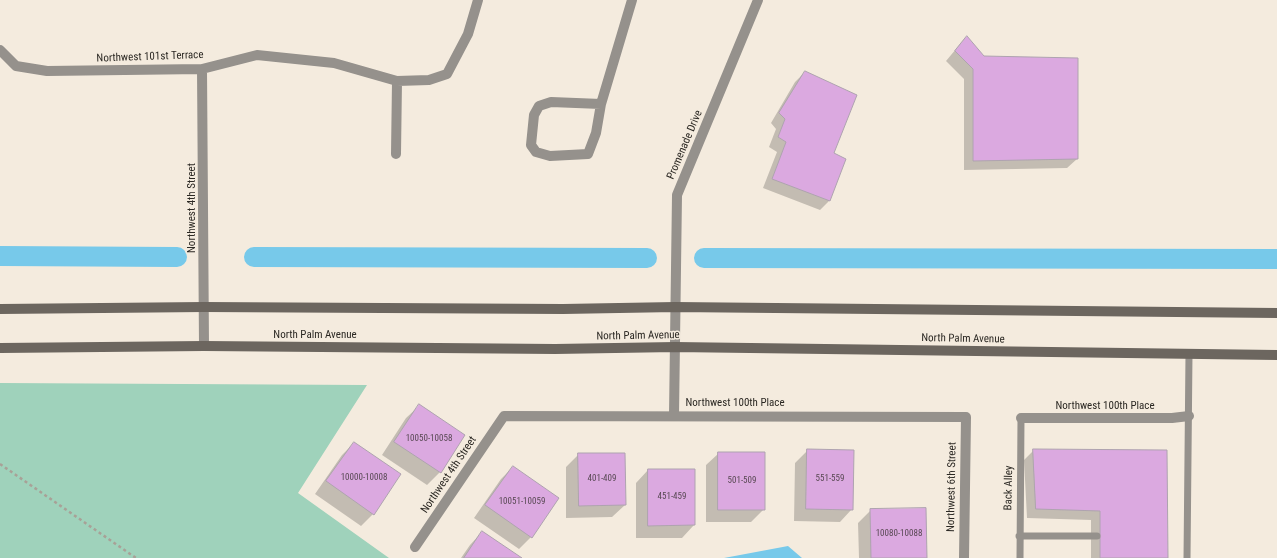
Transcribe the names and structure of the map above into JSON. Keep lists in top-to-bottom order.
{
  "streets": {
    "main road": ["North Palm Avenue"],
    "street": [
      "Northwest 101st Terrace",
      "Promenade Drive",
      "Northwest 4th Street",
      "Northwest 100th Place",
      "Northwest 6th Street"
    ],
    "lane": ["Back Alley"]
  },
  "crossings": [
    ["Northwest 101st Terrace", "Northwest 4th Street"],
    ["Promenade Drive", "North Palm Avenue"],
    ["Promenade Drive", "Northwest 100th Place"],
    ["Northwest 4th Street", "North Palm Avenue"],
    ["Northwest 4th Street", "Northwest 100th Place"],
    ["Northwest 100th Place", "Northwest 6th Street"],
    ["Northwest 100th Place", "Back Alley"]
  ],
  "house_numbers": [
    "10050-10058",
    "10000-10008",
    "401-409",
    "551-559",
    "501-509",
    "451-459",
    "10051-10059",
    "10080-10088"
  ]
}
